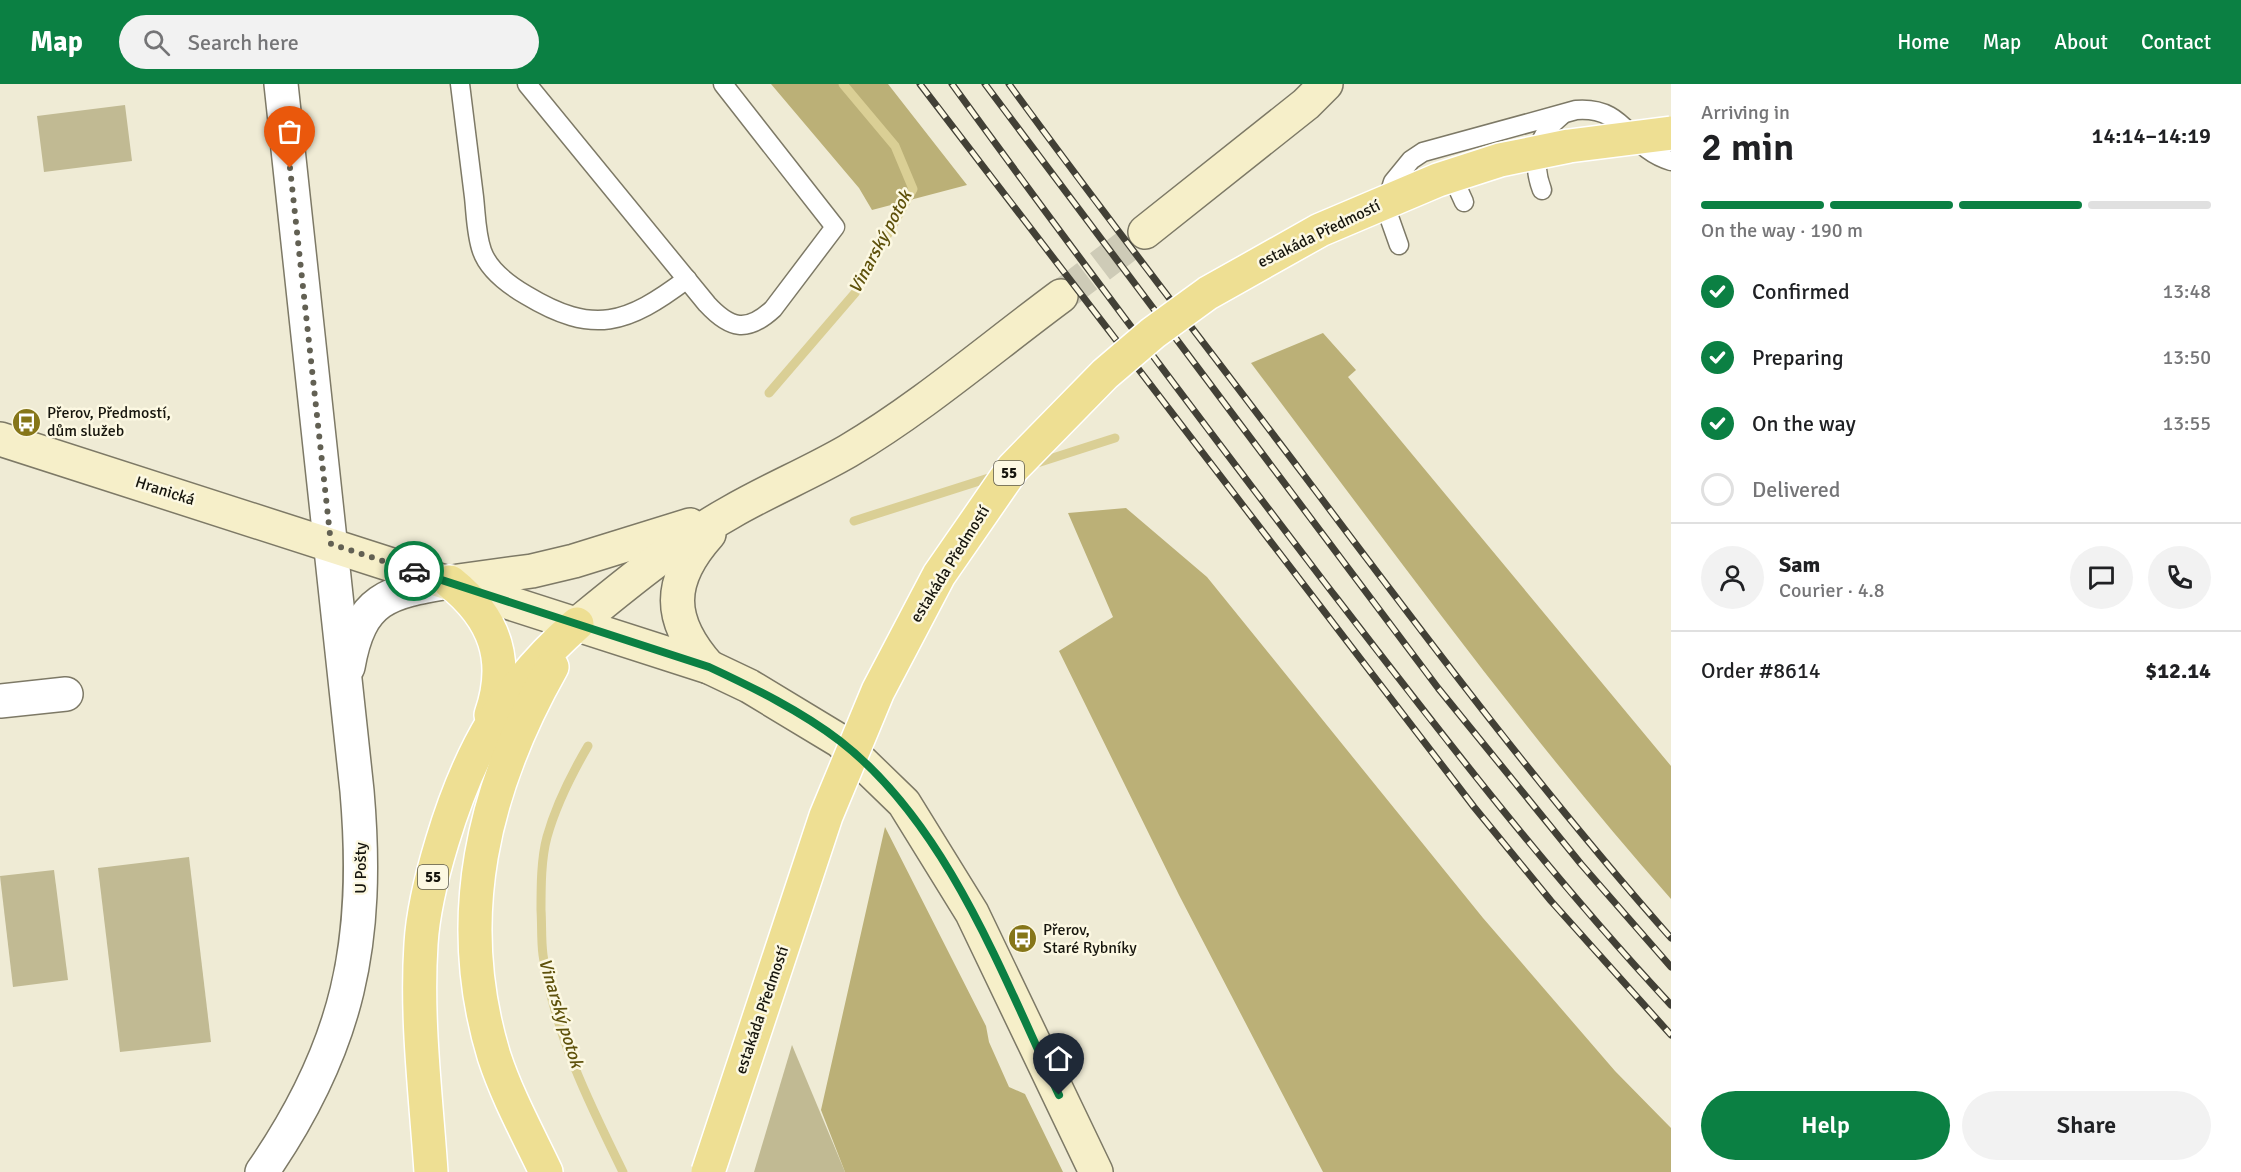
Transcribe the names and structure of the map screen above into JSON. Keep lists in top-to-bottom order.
{
  "streets": {
    "main road": ["estakáda Předmostí", "55", "Hranická"],
    "street": ["U Pošty"]
  },
  "crossings": [
    ["55", "Hranická"],
    ["Hranická", "U Pošty"]
  ],
  "water": ["Vinarský potok"],
  "places": {
    "bus stop": ["Přerov, Předmostí, dům služeb", "Přerov, Staré Rybníky"]
  },
  "page": {
    "header": "Map",
    "search": "Search here",
    "nav": [
      "Home",
      "Map",
      "About",
      "Contact"
    ],
    "heading": ["2 min", "Arriving in", "14:14–14:19"],
    "panel": [
      "Sam",
      "Courier · 4.8",
      "Order #8614",
      "$12.14"
    ],
    "bar": "On the way · 190 m",
    "list": [
      ["Confirmed", "13:48"],
      ["Preparing", "13:50"],
      ["On the way", "13:55"],
      "Delivered"
    ],
    "buttons": ["Help", "Share"]
  }
}
